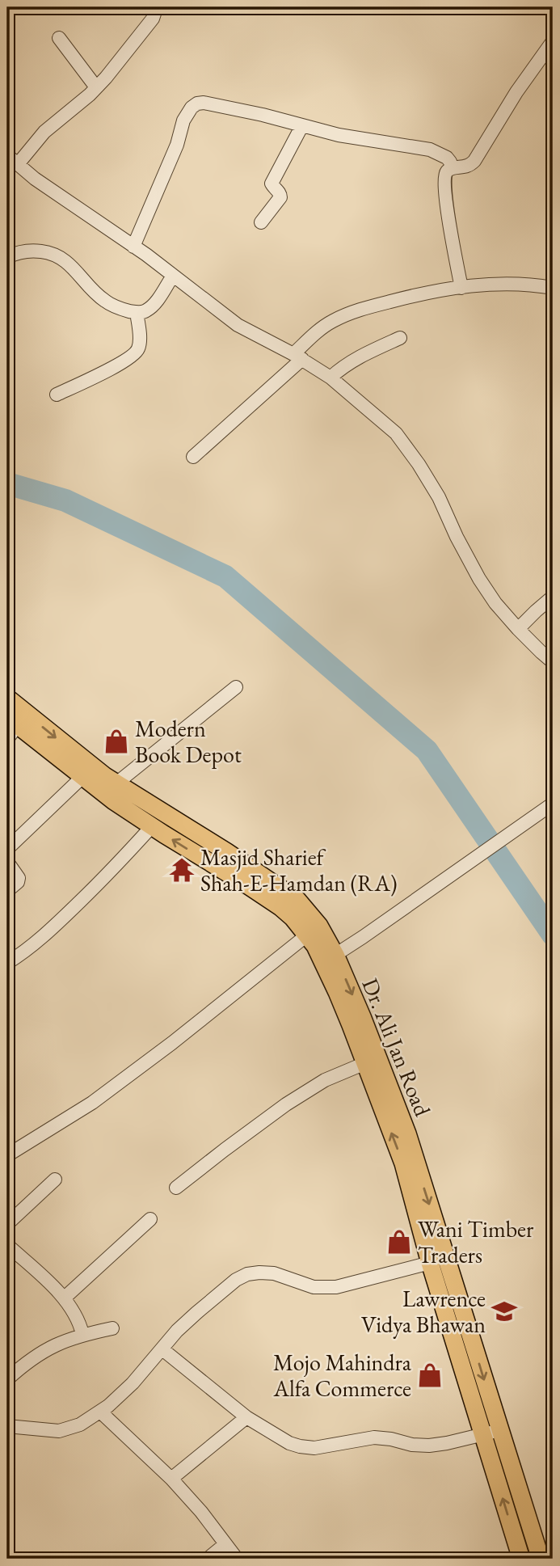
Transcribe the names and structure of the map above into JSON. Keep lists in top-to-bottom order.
{
  "streets": {
    "main road": ["Dr. Ali Jan Road"]
  },
  "places": {
    "shop": ["Modern Book Depot", "Wani Timber Traders", "Mojo Mahindra Alfa Commerce"],
    "temple": ["Masjid Sharief Shah-E-Hamdan (RA)"],
    "school or university": ["Lawrence Vidya Bhawan"]
  }
}
